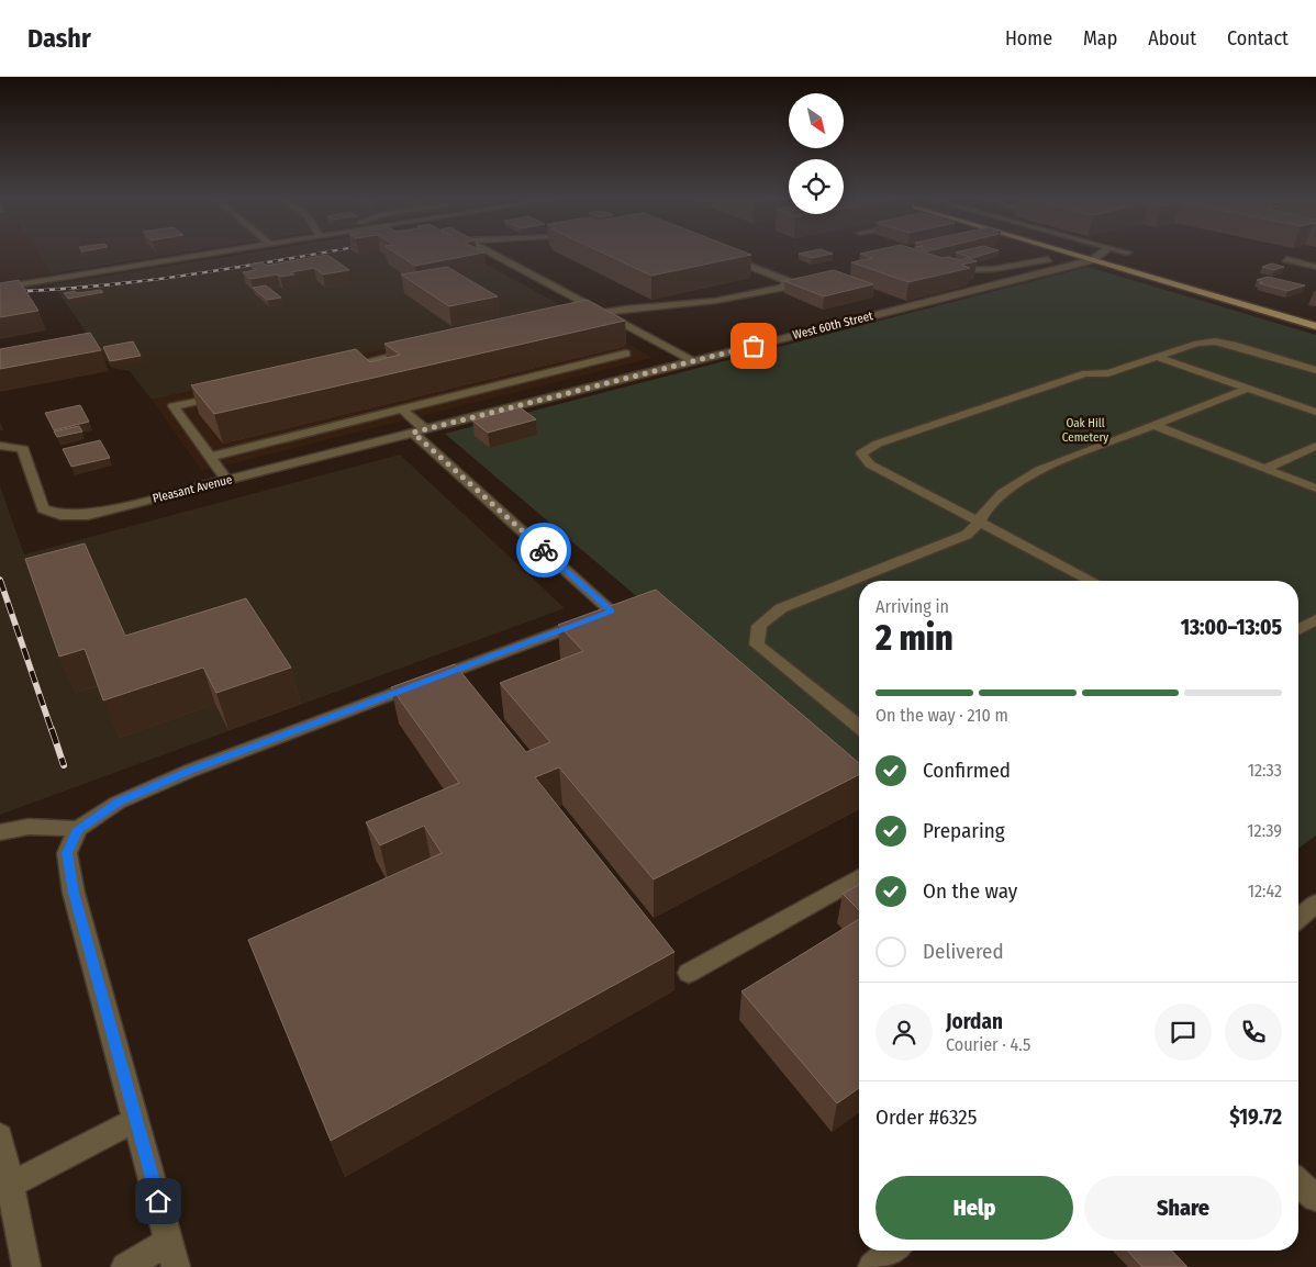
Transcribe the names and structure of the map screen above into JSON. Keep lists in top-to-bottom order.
{
  "streets": {
    "street": ["West 60th Street", "Pleasant Avenue"]
  },
  "crossings": [
    ["West 60th Street", "Pleasant Avenue"]
  ],
  "parks": ["Oak Hill Cemetery"],
  "north": "bottom right",
  "page": {
    "header": "Dashr",
    "nav": [
      "Home",
      "Map",
      "About",
      "Contact"
    ],
    "heading": ["2 min", "Arriving in", "13:00–13:05"],
    "panel": [
      "Jordan",
      "Courier · 4.5",
      "Order #6325",
      "$19.72"
    ],
    "bar": "On the way · 210 m",
    "list": [
      ["Confirmed", "12:33"],
      ["Preparing", "12:39"],
      ["On the way", "12:42"],
      "Delivered"
    ],
    "buttons": ["Help", "Share"]
  }
}
